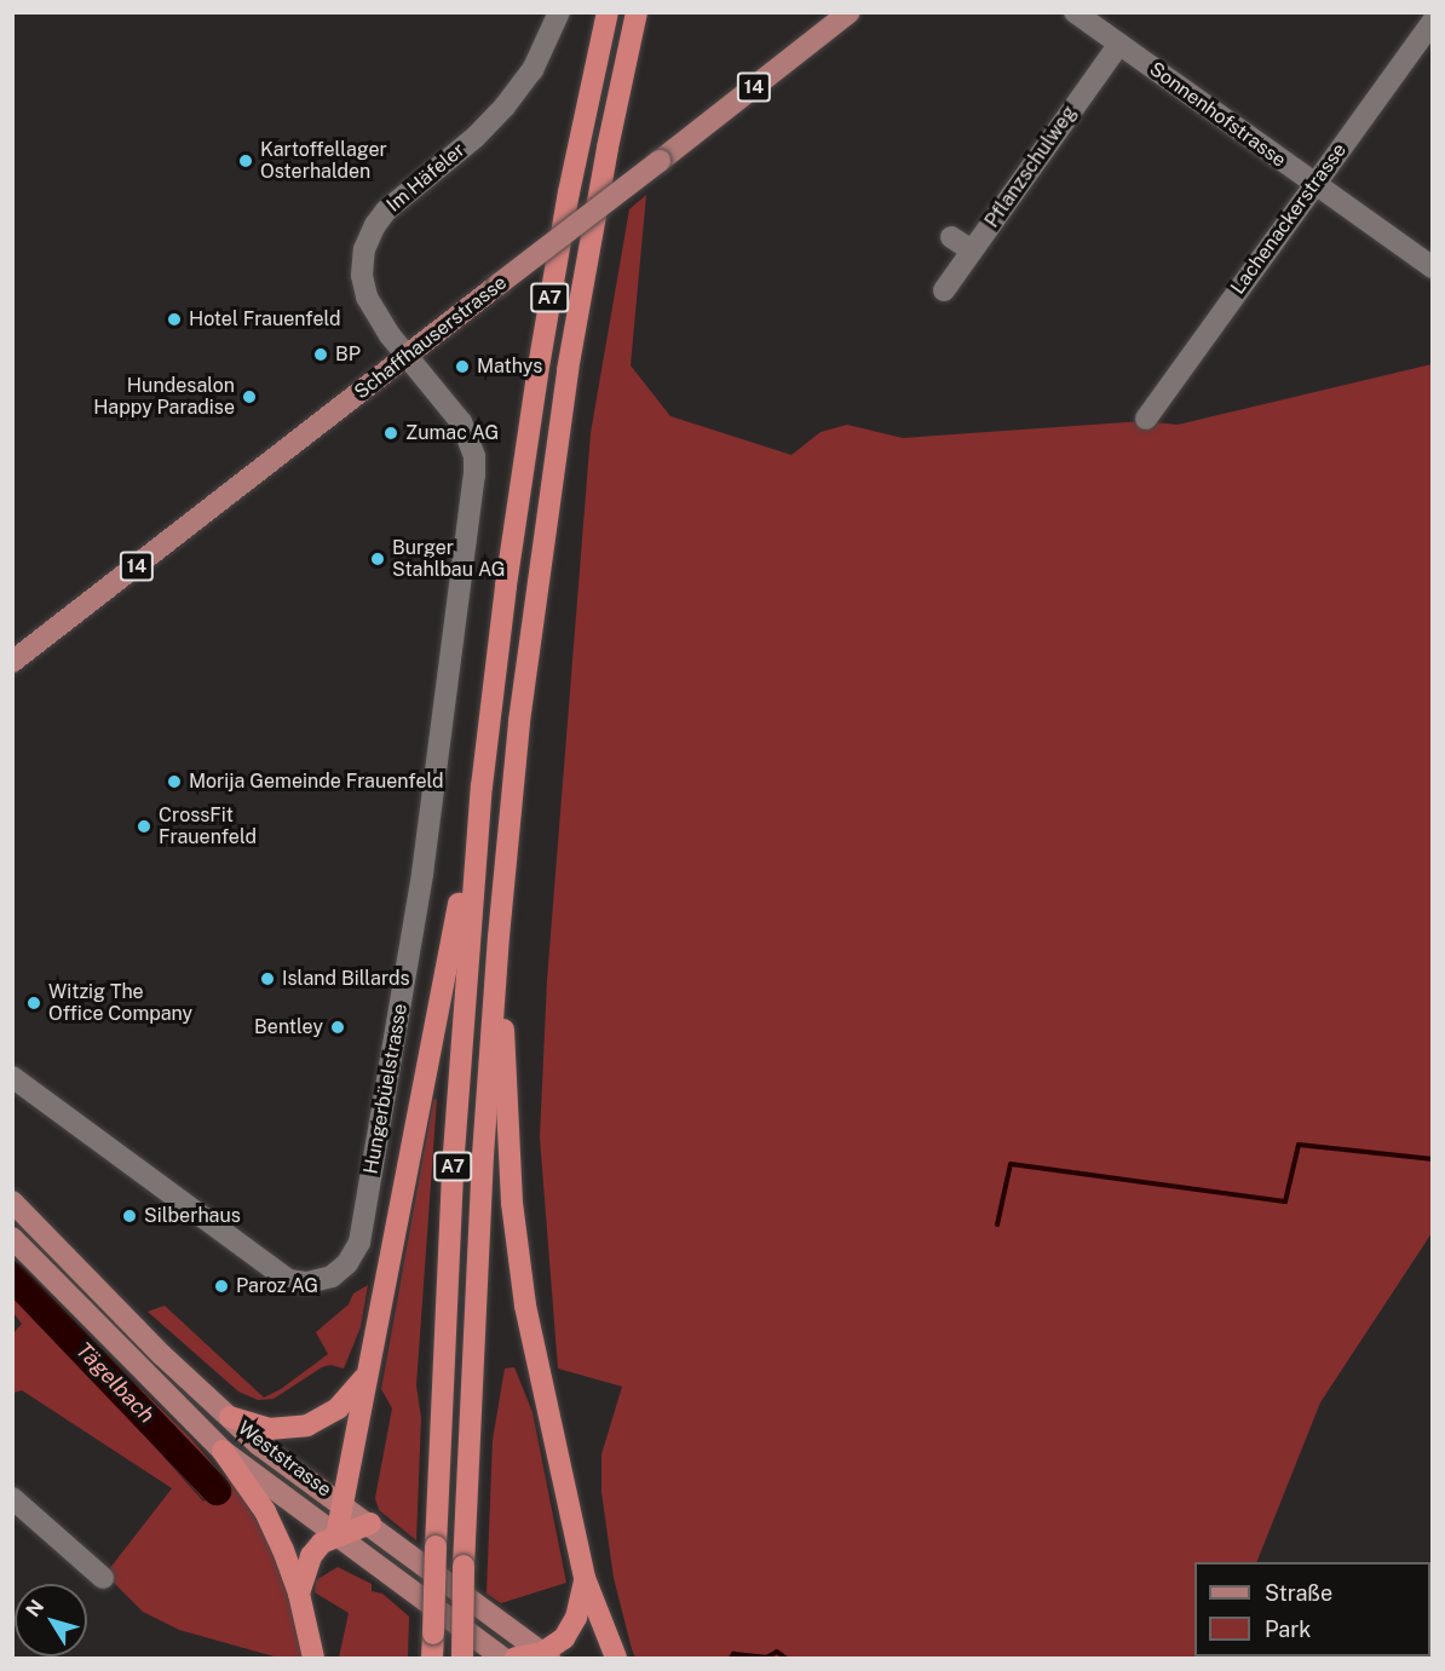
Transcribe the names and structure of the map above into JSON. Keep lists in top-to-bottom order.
{
  "streets": {
    "highway": ["A7"],
    "main road": ["14", "Schaffhauserstrasse", "Weststrasse"],
    "street": [
      "Sonnenhofstrasse",
      "Pflanzschulweg",
      "Im Häfeler",
      "Lachenackerstrasse",
      "Hungerbüelstrasse"
    ]
  },
  "crossings": [
    ["Sonnenhofstrasse", "Pflanzschulweg"],
    ["Sonnenhofstrasse", "Lachenackerstrasse"],
    ["Im Häfeler", "Schaffhauserstrasse"],
    ["Im Häfeler", "Hungerbüelstrasse"],
    ["A7", "Weststrasse"],
    ["Schaffhauserstrasse", "Hungerbüelstrasse"]
  ],
  "water": ["Tägelbach"],
  "places": [
    "Kartoffellager Osterhalden",
    "Hotel Frauenfeld",
    "BP",
    "Mathys",
    "Hundesalon Happy Paradise",
    "Zumac AG",
    "Burger Stahlbau AG",
    "Morija Gemeinde Frauenfeld",
    "CrossFit Frauenfeld",
    "Island Billards",
    "Witzig The Office Company",
    "Bentley",
    "Silberhaus",
    "Paroz AG"
  ],
  "legend": ["Straße", "Park"],
  "north": "top left"
}
